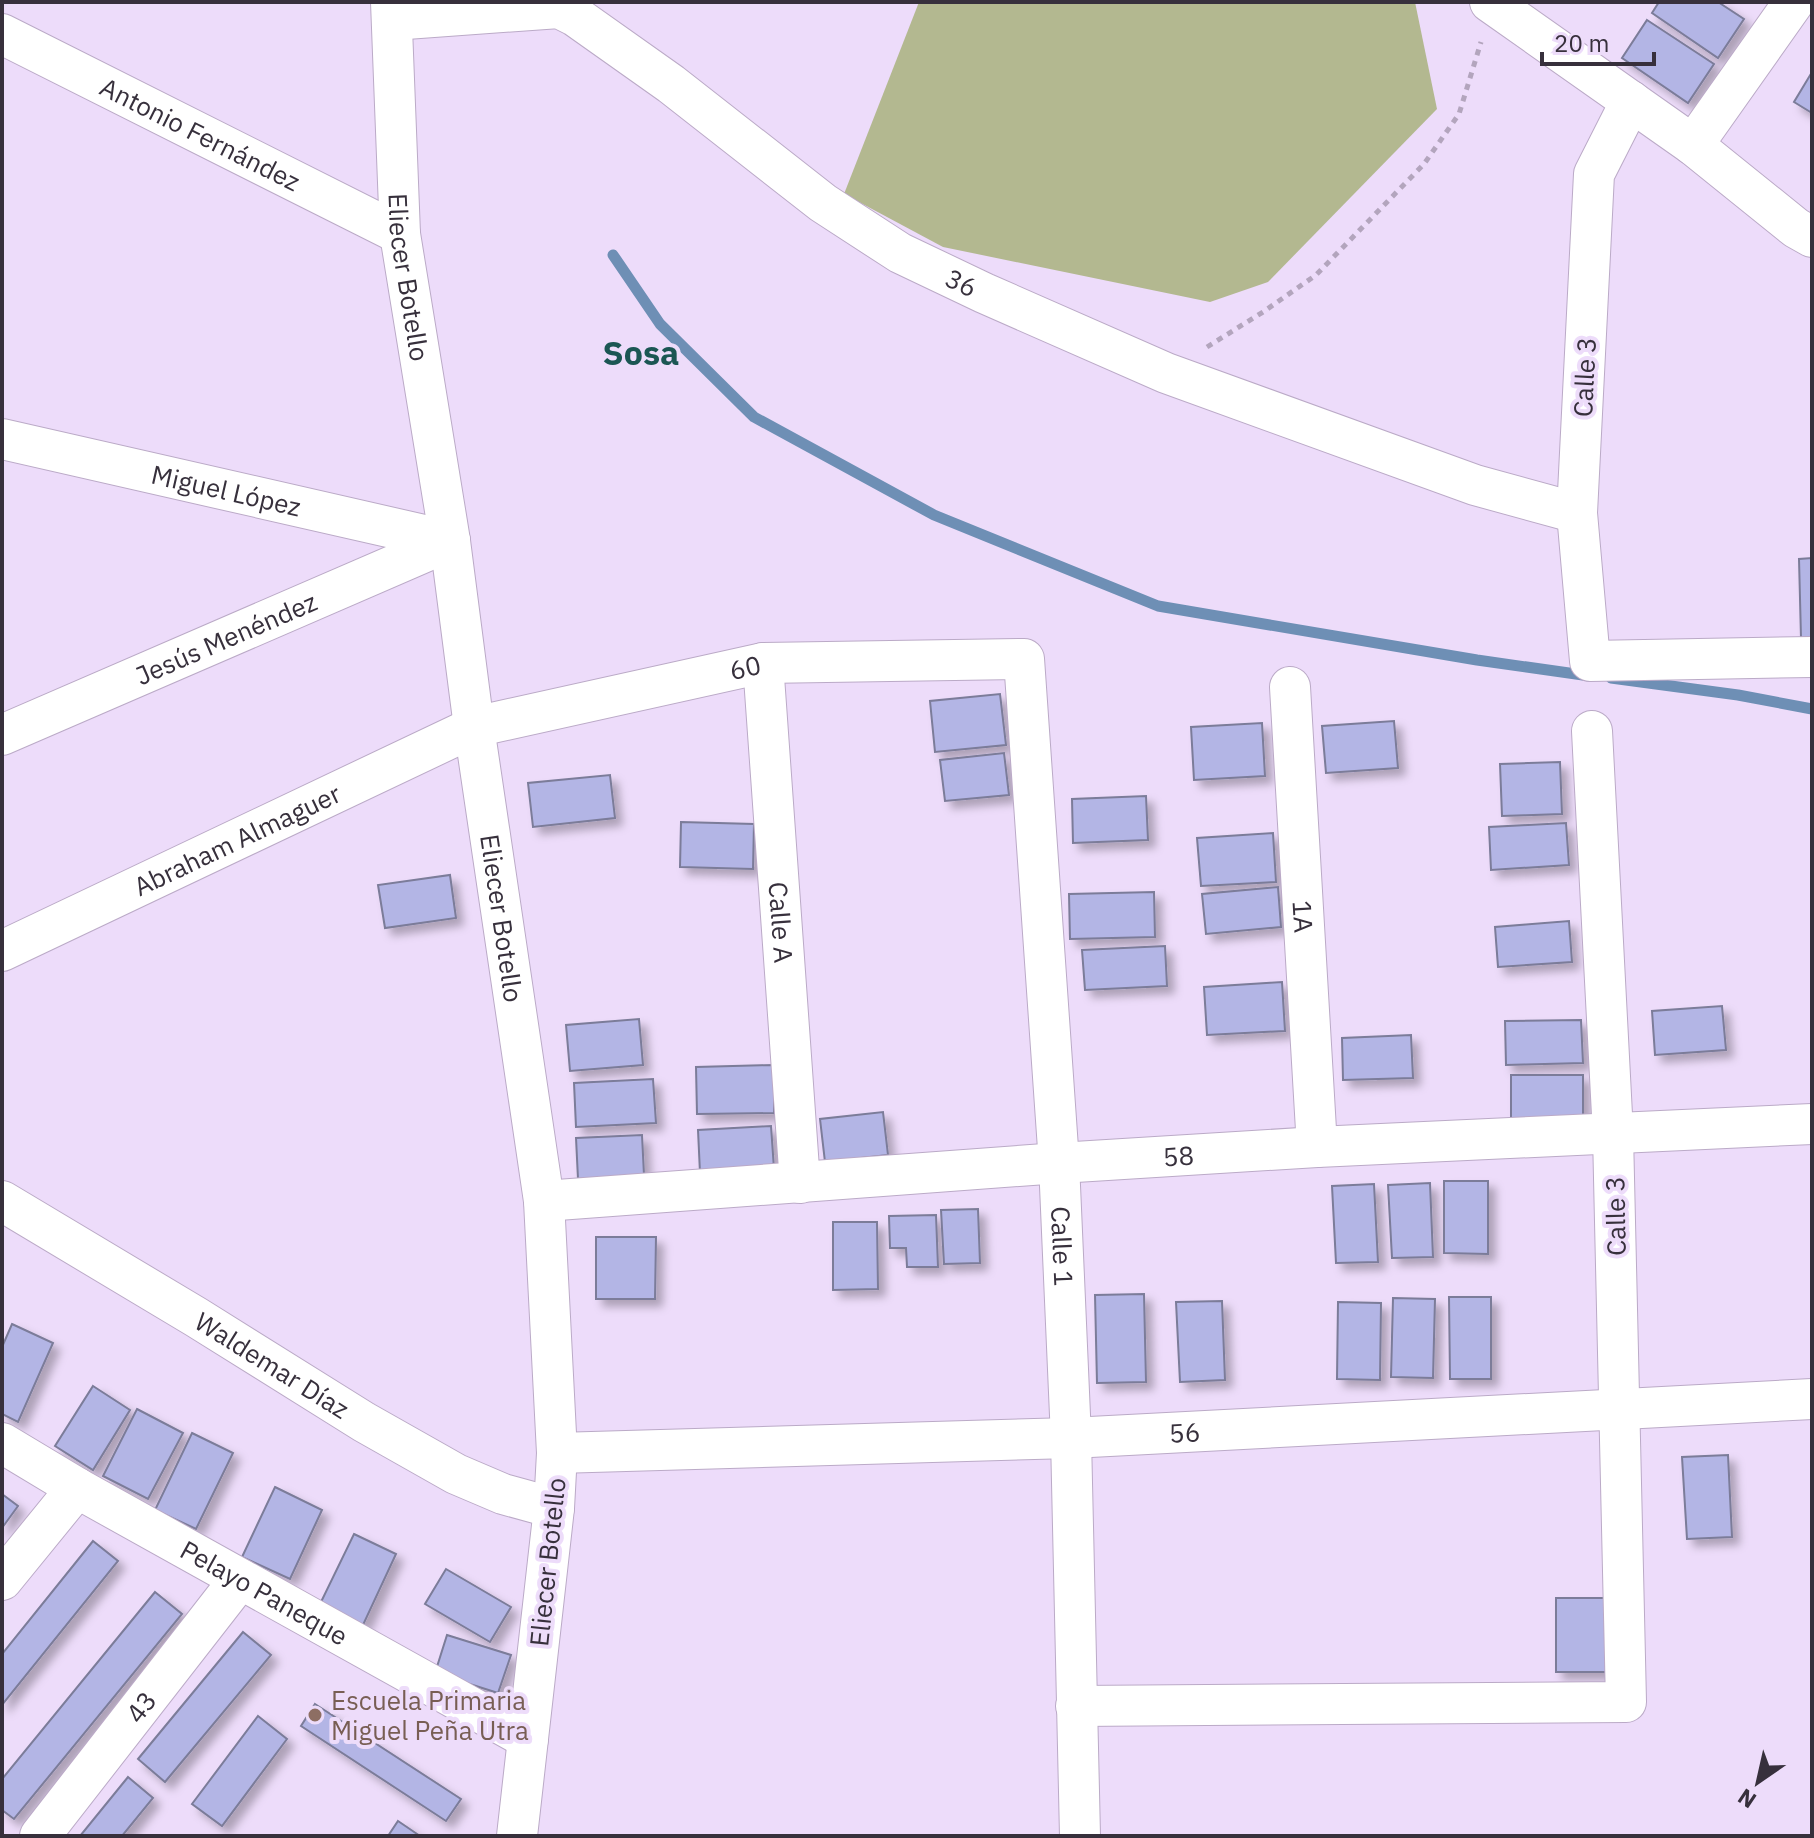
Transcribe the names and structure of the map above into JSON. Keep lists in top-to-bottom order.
{
  "streets": {
    "street": [
      "Antonio Fernández",
      "Eliecer Botello",
      "36",
      "Calle 3",
      "Miguel López",
      "Jesús Menéndez",
      "60",
      "Abraham Almaguer",
      "1A",
      "Calle A",
      "58",
      "Calle 1",
      "Waldemar Díaz",
      "56",
      "Pelayo Paneque",
      "43"
    ]
  },
  "crossings": [
    ["Antonio Fernández", "Eliecer Botello"],
    ["Eliecer Botello", "36"],
    ["Eliecer Botello", "Miguel López"],
    ["Eliecer Botello", "Jesús Menéndez"],
    ["Eliecer Botello", "60"],
    ["Eliecer Botello", "Abraham Almaguer"],
    ["Eliecer Botello", "58"],
    ["Eliecer Botello", "Waldemar Díaz"],
    ["Eliecer Botello", "56"],
    ["Eliecer Botello", "Pelayo Paneque"],
    ["36", "Calle 3"],
    ["Calle 3", "58"],
    ["Calle 3", "Calle 1"],
    ["Calle 3", "56"],
    ["Miguel López", "Jesús Menéndez"],
    ["60", "Abraham Almaguer"],
    ["60", "Calle A"],
    ["60", "Calle 1"],
    ["1A", "58"],
    ["Calle A", "58"],
    ["58", "Calle 1"],
    ["Calle 1", "56"],
    ["Pelayo Paneque", "43"]
  ],
  "districts": ["Sosa"],
  "places": ["Escuela Primaria Miguel Peña Utra"],
  "scale_bar": "20 m",
  "north": "bottom left"
}
